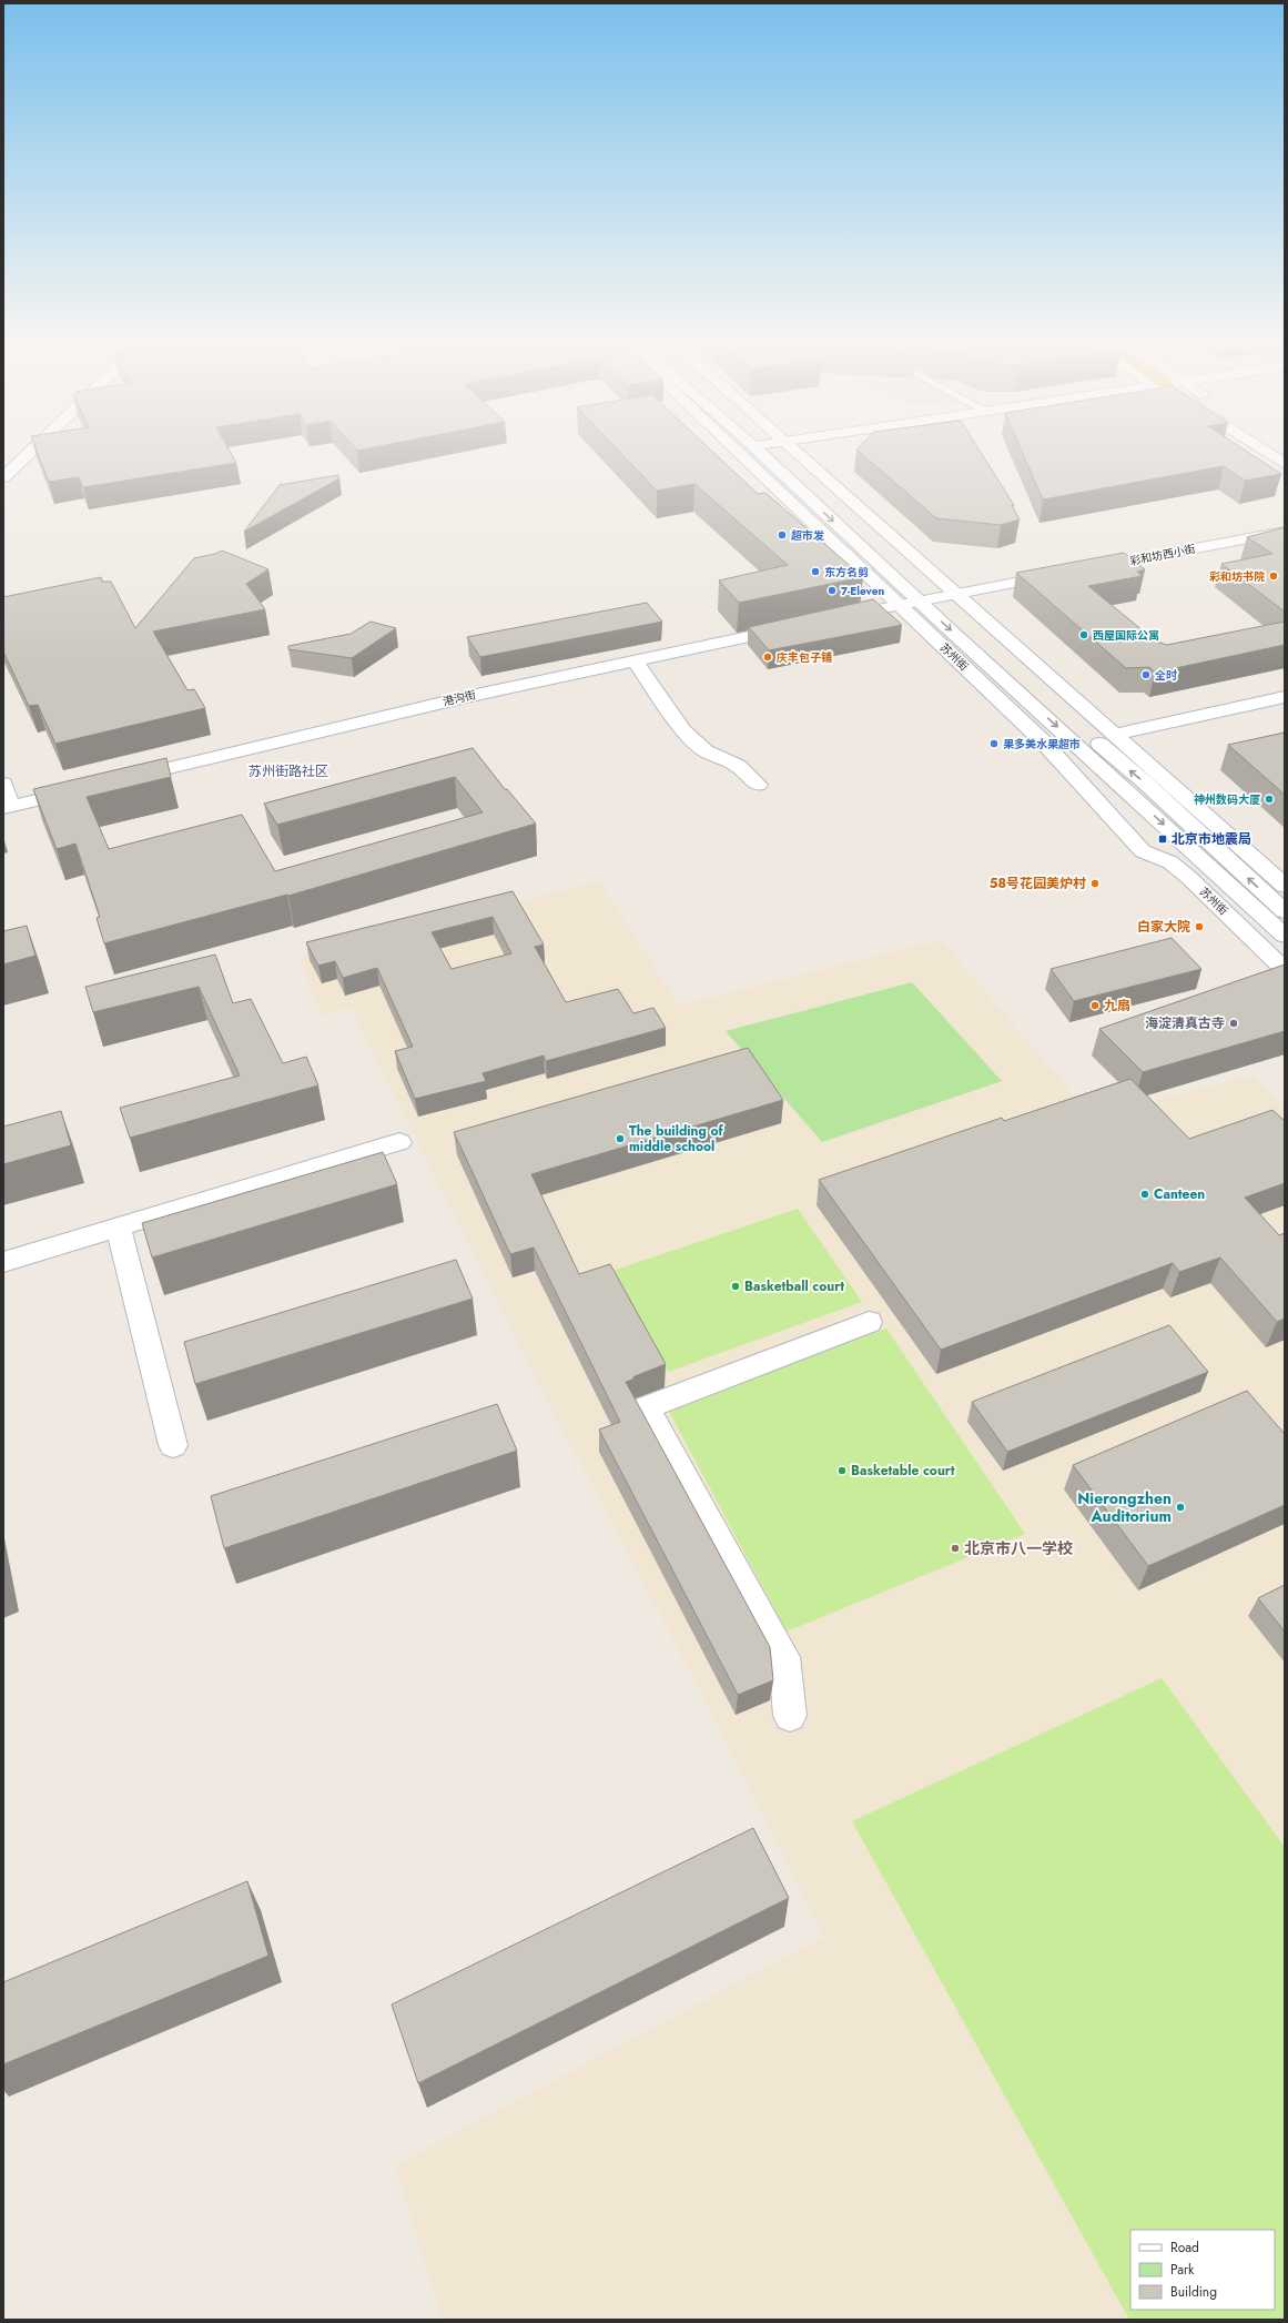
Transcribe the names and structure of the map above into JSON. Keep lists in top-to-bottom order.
{
  "streets": {
    "street": ["彩和坊西小街", "苏州街", "港沟街"]
  },
  "districts": ["苏州街路社区"],
  "places": {
    "other": [
      "超市发",
      "东方名剪",
      "彩和坊书院",
      "7-Eleven",
      "西屋国际公寓",
      "庆丰包子铺",
      "全时",
      "果多美水果超市",
      "神州数码大厦",
      "58号花园美炉村",
      "白家大院",
      "九扇",
      "海淀清真古寺",
      "The building of middle school",
      "Canteen",
      "Basketball court",
      "Basketable court",
      "Nierongzhen Auditorium",
      "北京市八一学校"
    ],
    "transit": ["北京市地震局"]
  },
  "legend": ["Road", "Park", "Building"]
}
